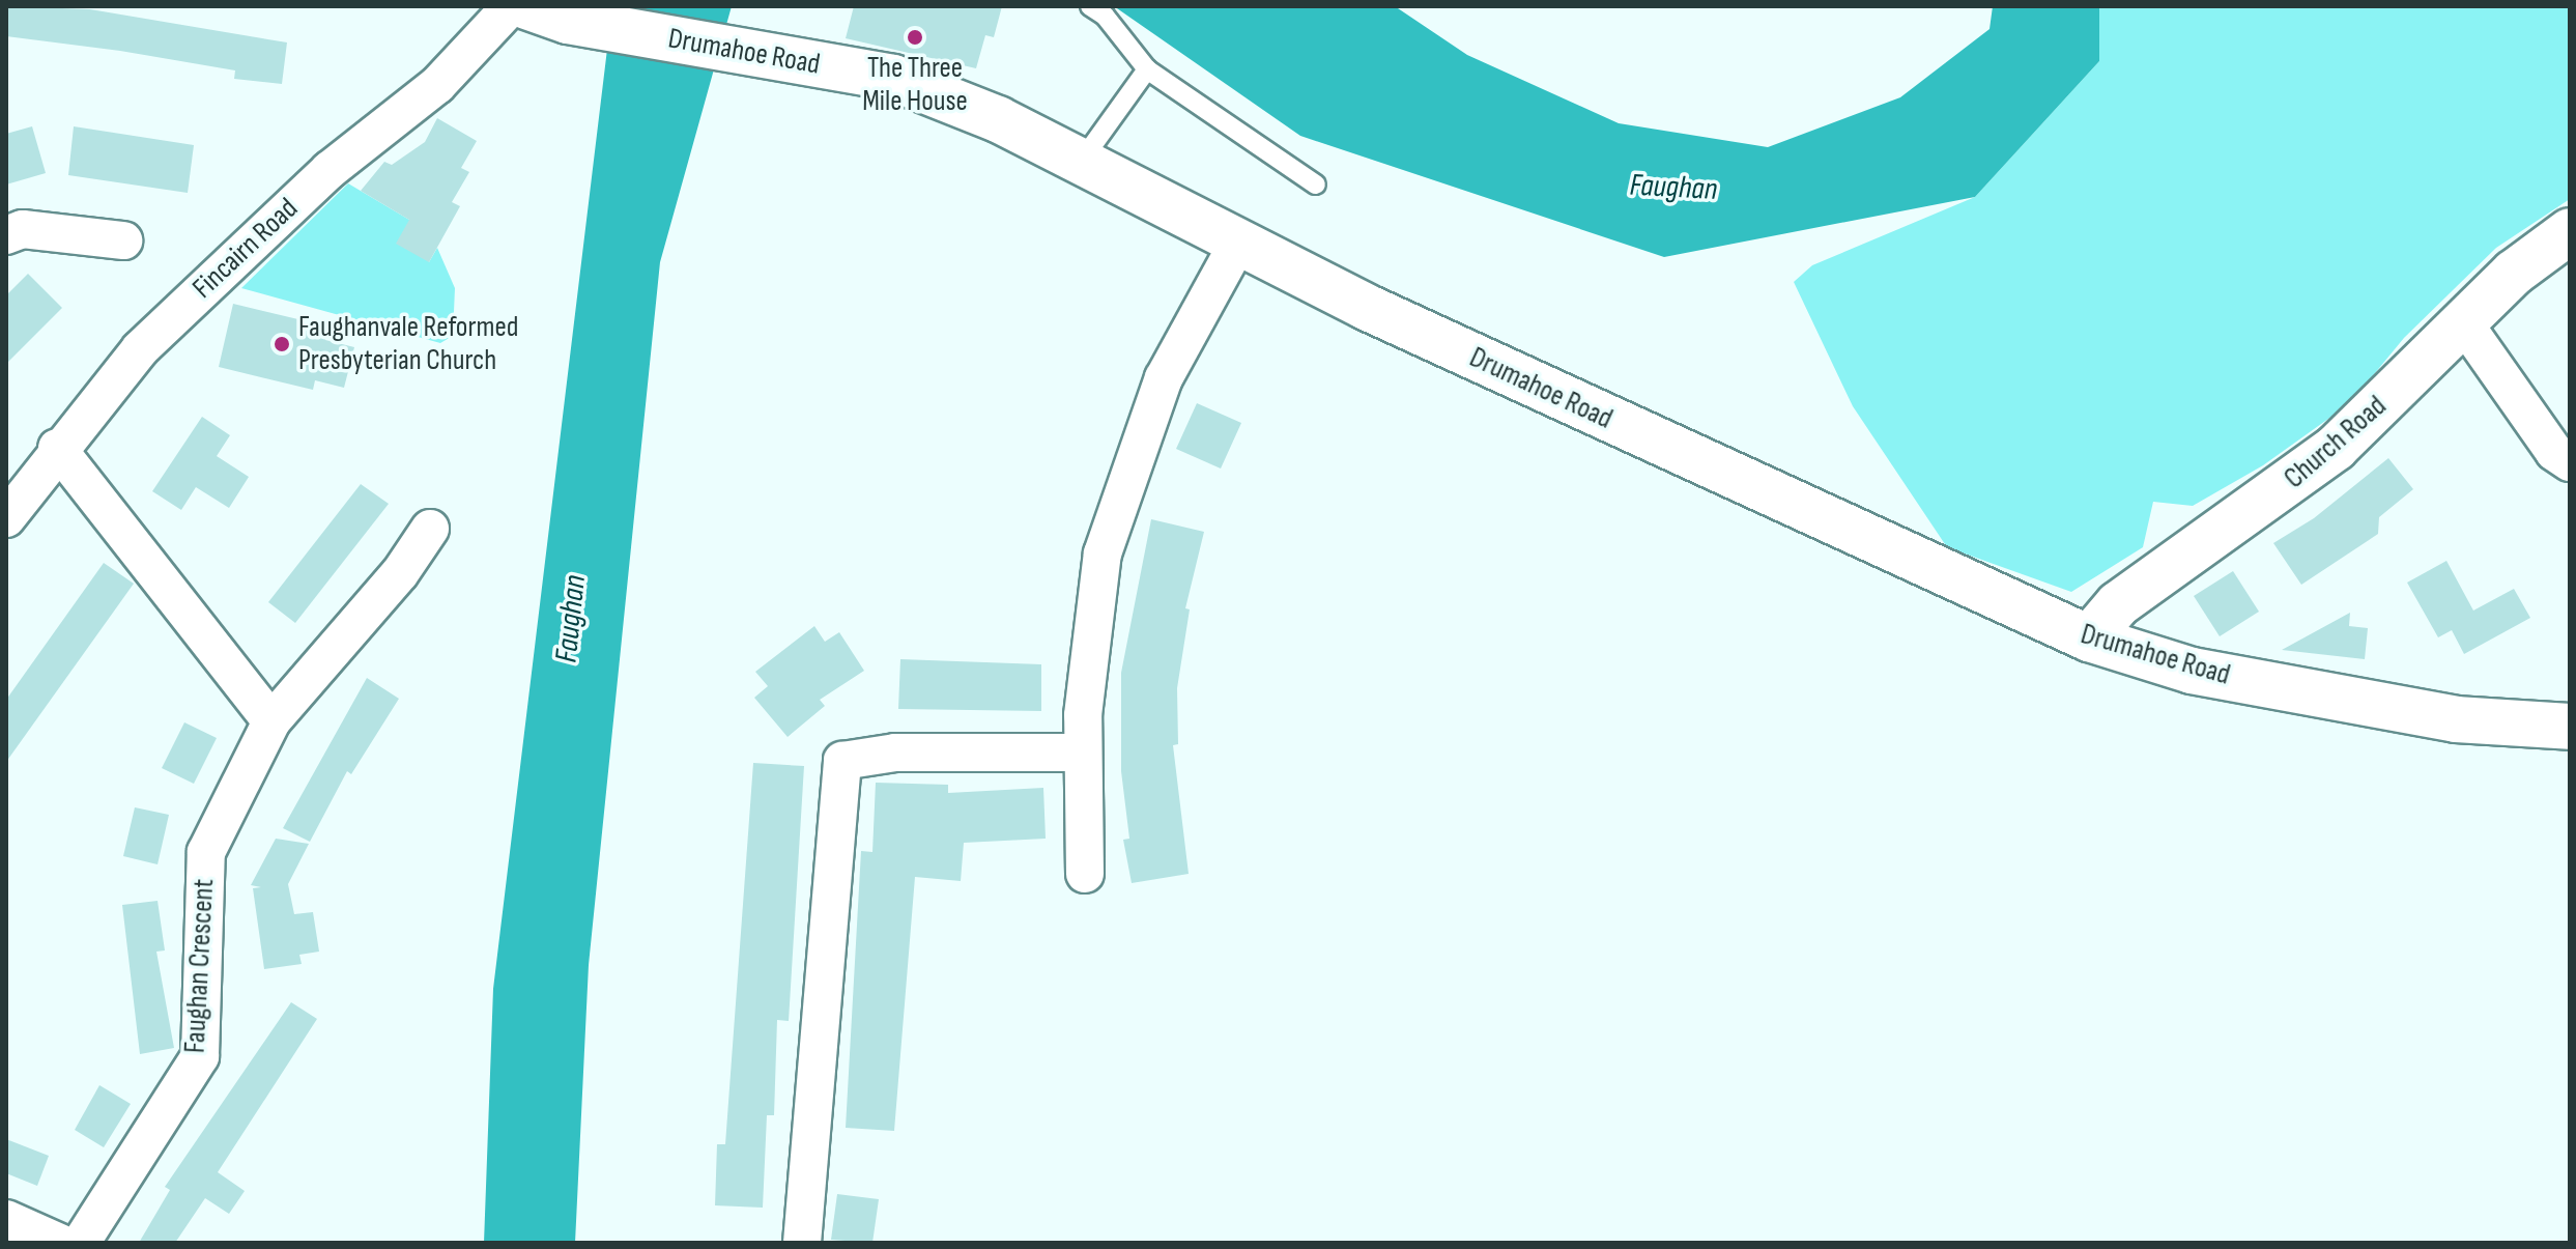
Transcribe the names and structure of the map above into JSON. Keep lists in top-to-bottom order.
{
  "streets": {
    "street": [
      "Drumahoe Road",
      "Fincairn Road",
      "Church Road",
      "Faughan Crescent"
    ]
  },
  "crossings": [
    ["Drumahoe Road", "Church Road"]
  ],
  "water": ["Faughan"],
  "places": ["The Three Mile House", "Faughanvale Reformed Presbyterian Church"]
}
